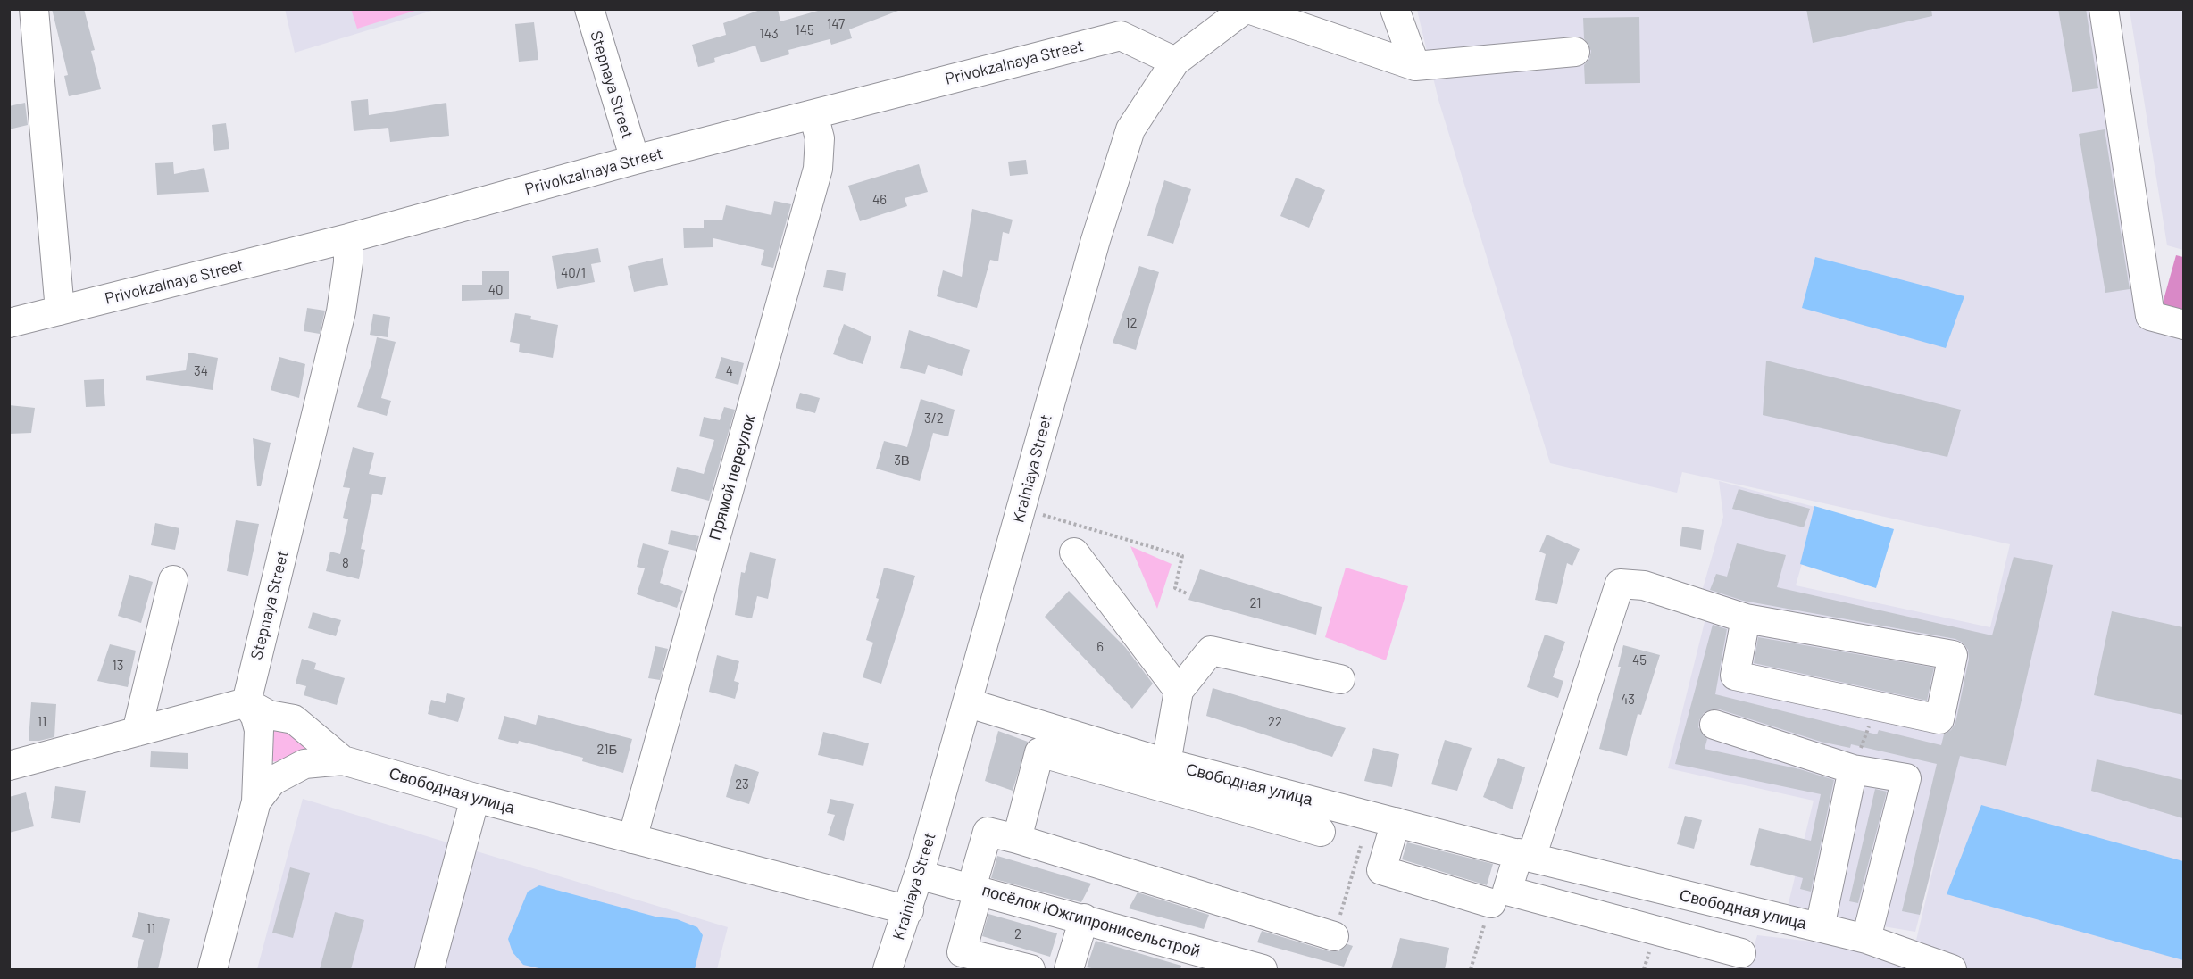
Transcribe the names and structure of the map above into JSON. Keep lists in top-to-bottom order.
{
  "streets": {
    "street": [
      "Privokzalnaya Street",
      "Stepnaya Street",
      "Krainiaya Street",
      "Прямой переулок",
      "Свободная улица",
      "посёлок Южгипронисельстрой"
    ]
  },
  "crossings": [
    ["Privokzalnaya Street", "Stepnaya Street"],
    ["Privokzalnaya Street", "Krainiaya Street"],
    ["Privokzalnaya Street", "Прямой переулок"],
    ["Stepnaya Street", "Свободная улица"],
    ["Krainiaya Street", "Свободная улица"],
    ["Krainiaya Street", "посёлок Южгипронисельстрой"],
    ["Прямой переулок", "Свободная улица"]
  ],
  "house_numbers": [
    "147",
    "145",
    "143",
    "46",
    "40/1",
    "40",
    "12",
    "34",
    "4",
    "3/2",
    "3В",
    "8",
    "21",
    "6",
    "45",
    "13",
    "43",
    "11",
    "22",
    "21Б",
    "23",
    "11",
    "2"
  ]
}
